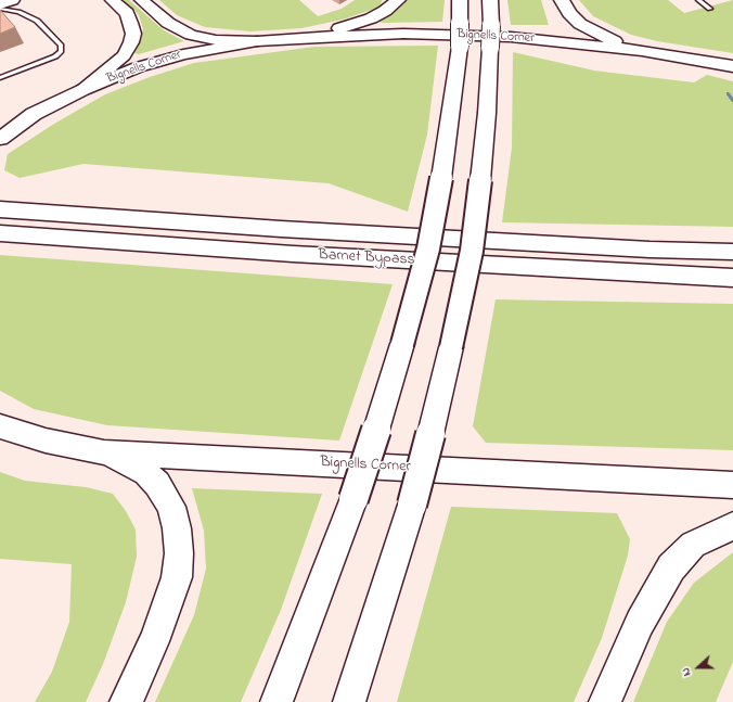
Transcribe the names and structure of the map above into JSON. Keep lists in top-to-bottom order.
{
  "streets": {
    "highway": ["Bignells Corner", "Barnet Bypass"]
  },
  "north": "left"
}
